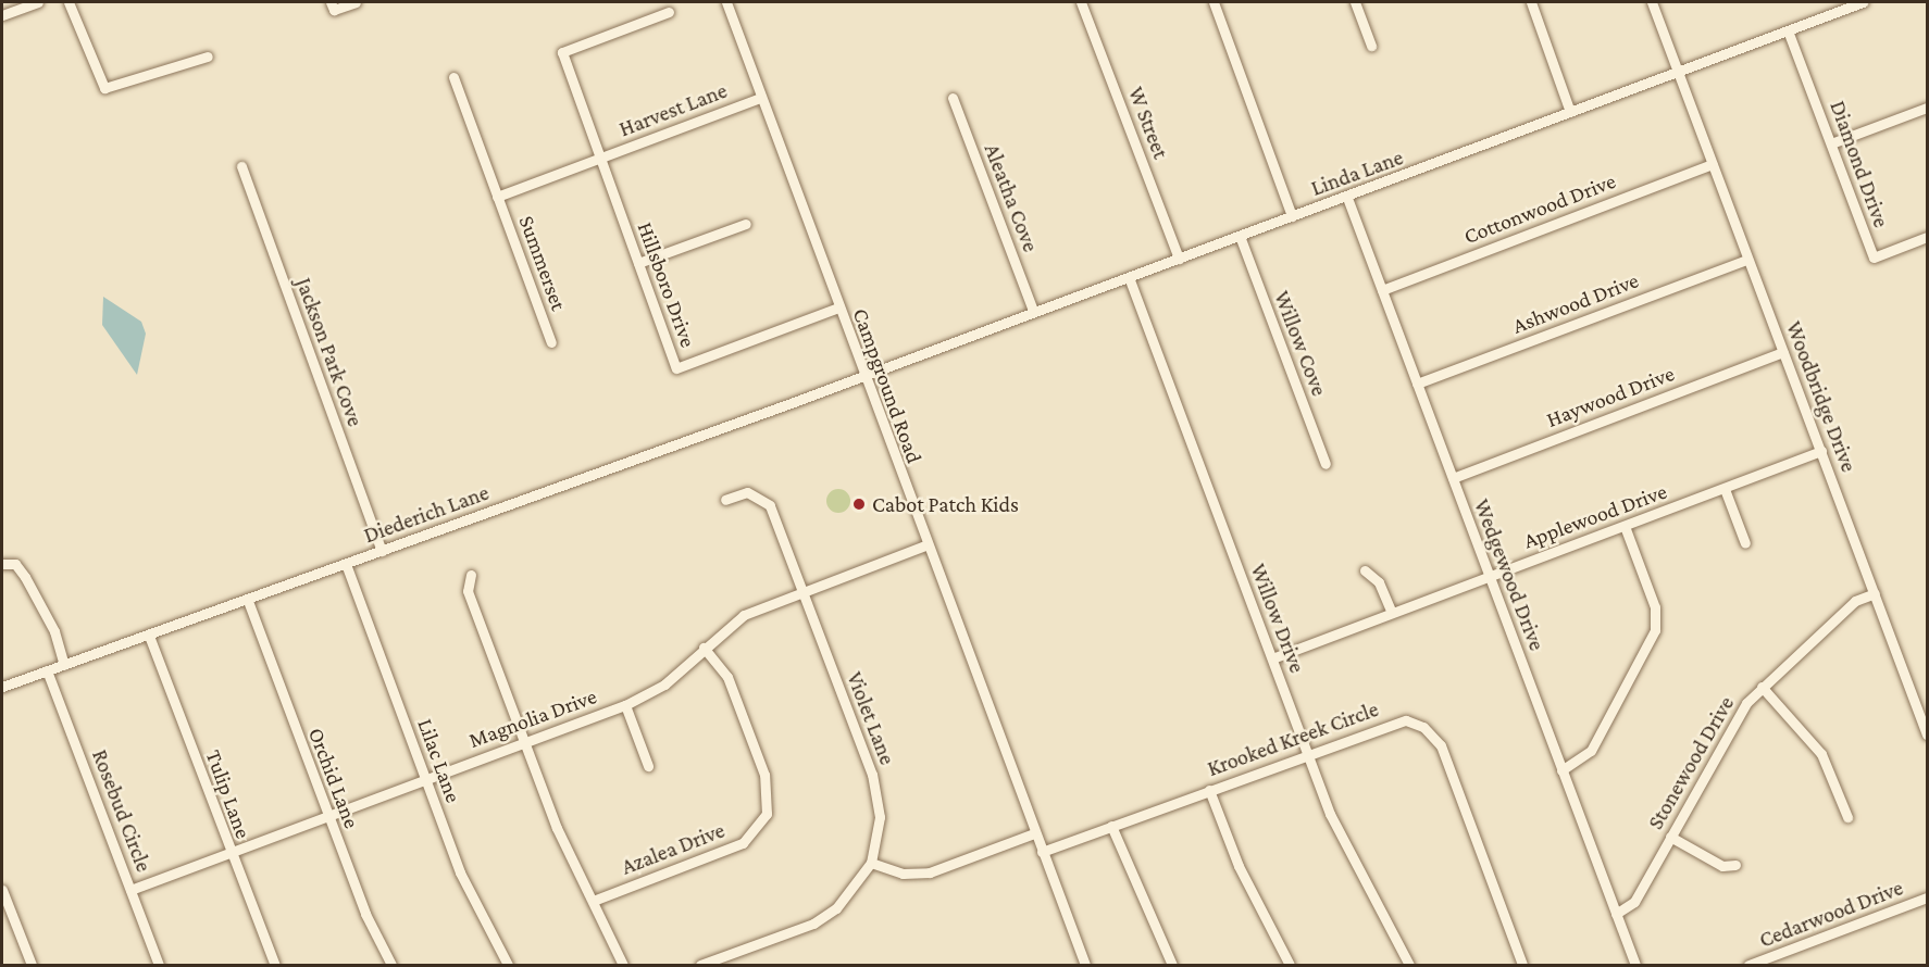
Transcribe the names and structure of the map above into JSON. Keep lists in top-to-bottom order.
{
  "streets": {
    "street": [
      "Harvest Lane",
      "W Street",
      "Diamond Drive",
      "Linda Lane",
      "Aleatha Cove",
      "Cottonwood Drive",
      "Summerset",
      "Hillsboro Drive",
      "Ashwood Drive",
      "Willow Cove",
      "Jackson Park Cove",
      "Campground Road",
      "Haywood Drive",
      "Woodbridge Drive",
      "Diederich Lane",
      "Applewood Drive",
      "Wedgewood Drive",
      "Willow Drive",
      "Magnolia Drive",
      "Violet Lane",
      "Krooked Kreek Circle",
      "Lilac Lane",
      "Stonewood Drive",
      "Orchid Lane",
      "Tulip Lane",
      "Rosebud Circle",
      "Azalea Drive",
      "Cedarwood Drive"
    ]
  },
  "crossings": [
    ["Harvest Lane", "Summerset"],
    ["Harvest Lane", "Hillsboro Drive"],
    ["Harvest Lane", "Campground Road"],
    ["W Street", "Linda Lane"],
    ["Diamond Drive", "Linda Lane"],
    ["Linda Lane", "Aleatha Cove"],
    ["Linda Lane", "Willow Cove"],
    ["Linda Lane", "Campground Road"],
    ["Linda Lane", "Woodbridge Drive"],
    ["Linda Lane", "Diederich Lane"],
    ["Linda Lane", "Wedgewood Drive"],
    ["Linda Lane", "Willow Drive"],
    ["Cottonwood Drive", "Woodbridge Drive"],
    ["Cottonwood Drive", "Wedgewood Drive"],
    ["Summerset", "Hillsboro Drive"],
    ["Hillsboro Drive", "Campground Road"],
    ["Ashwood Drive", "Woodbridge Drive"],
    ["Ashwood Drive", "Wedgewood Drive"],
    ["Jackson Park Cove", "Diederich Lane"],
    ["Campground Road", "Diederich Lane"],
    ["Campground Road", "Magnolia Drive"],
    ["Campground Road", "Krooked Kreek Circle"],
    ["Haywood Drive", "Woodbridge Drive"],
    ["Haywood Drive", "Wedgewood Drive"],
    ["Woodbridge Drive", "Applewood Drive"],
    ["Woodbridge Drive", "Stonewood Drive"],
    ["Diederich Lane", "Lilac Lane"],
    ["Diederich Lane", "Orchid Lane"],
    ["Diederich Lane", "Tulip Lane"],
    ["Diederich Lane", "Rosebud Circle"],
    ["Applewood Drive", "Wedgewood Drive"],
    ["Applewood Drive", "Willow Drive"],
    ["Wedgewood Drive", "Stonewood Drive"],
    ["Willow Drive", "Krooked Kreek Circle"],
    ["Magnolia Drive", "Violet Lane"],
    ["Magnolia Drive", "Lilac Lane"],
    ["Magnolia Drive", "Orchid Lane"],
    ["Magnolia Drive", "Tulip Lane"],
    ["Magnolia Drive", "Rosebud Circle"],
    ["Magnolia Drive", "Azalea Drive"]
  ],
  "places": ["Cabot Patch Kids"]
}
